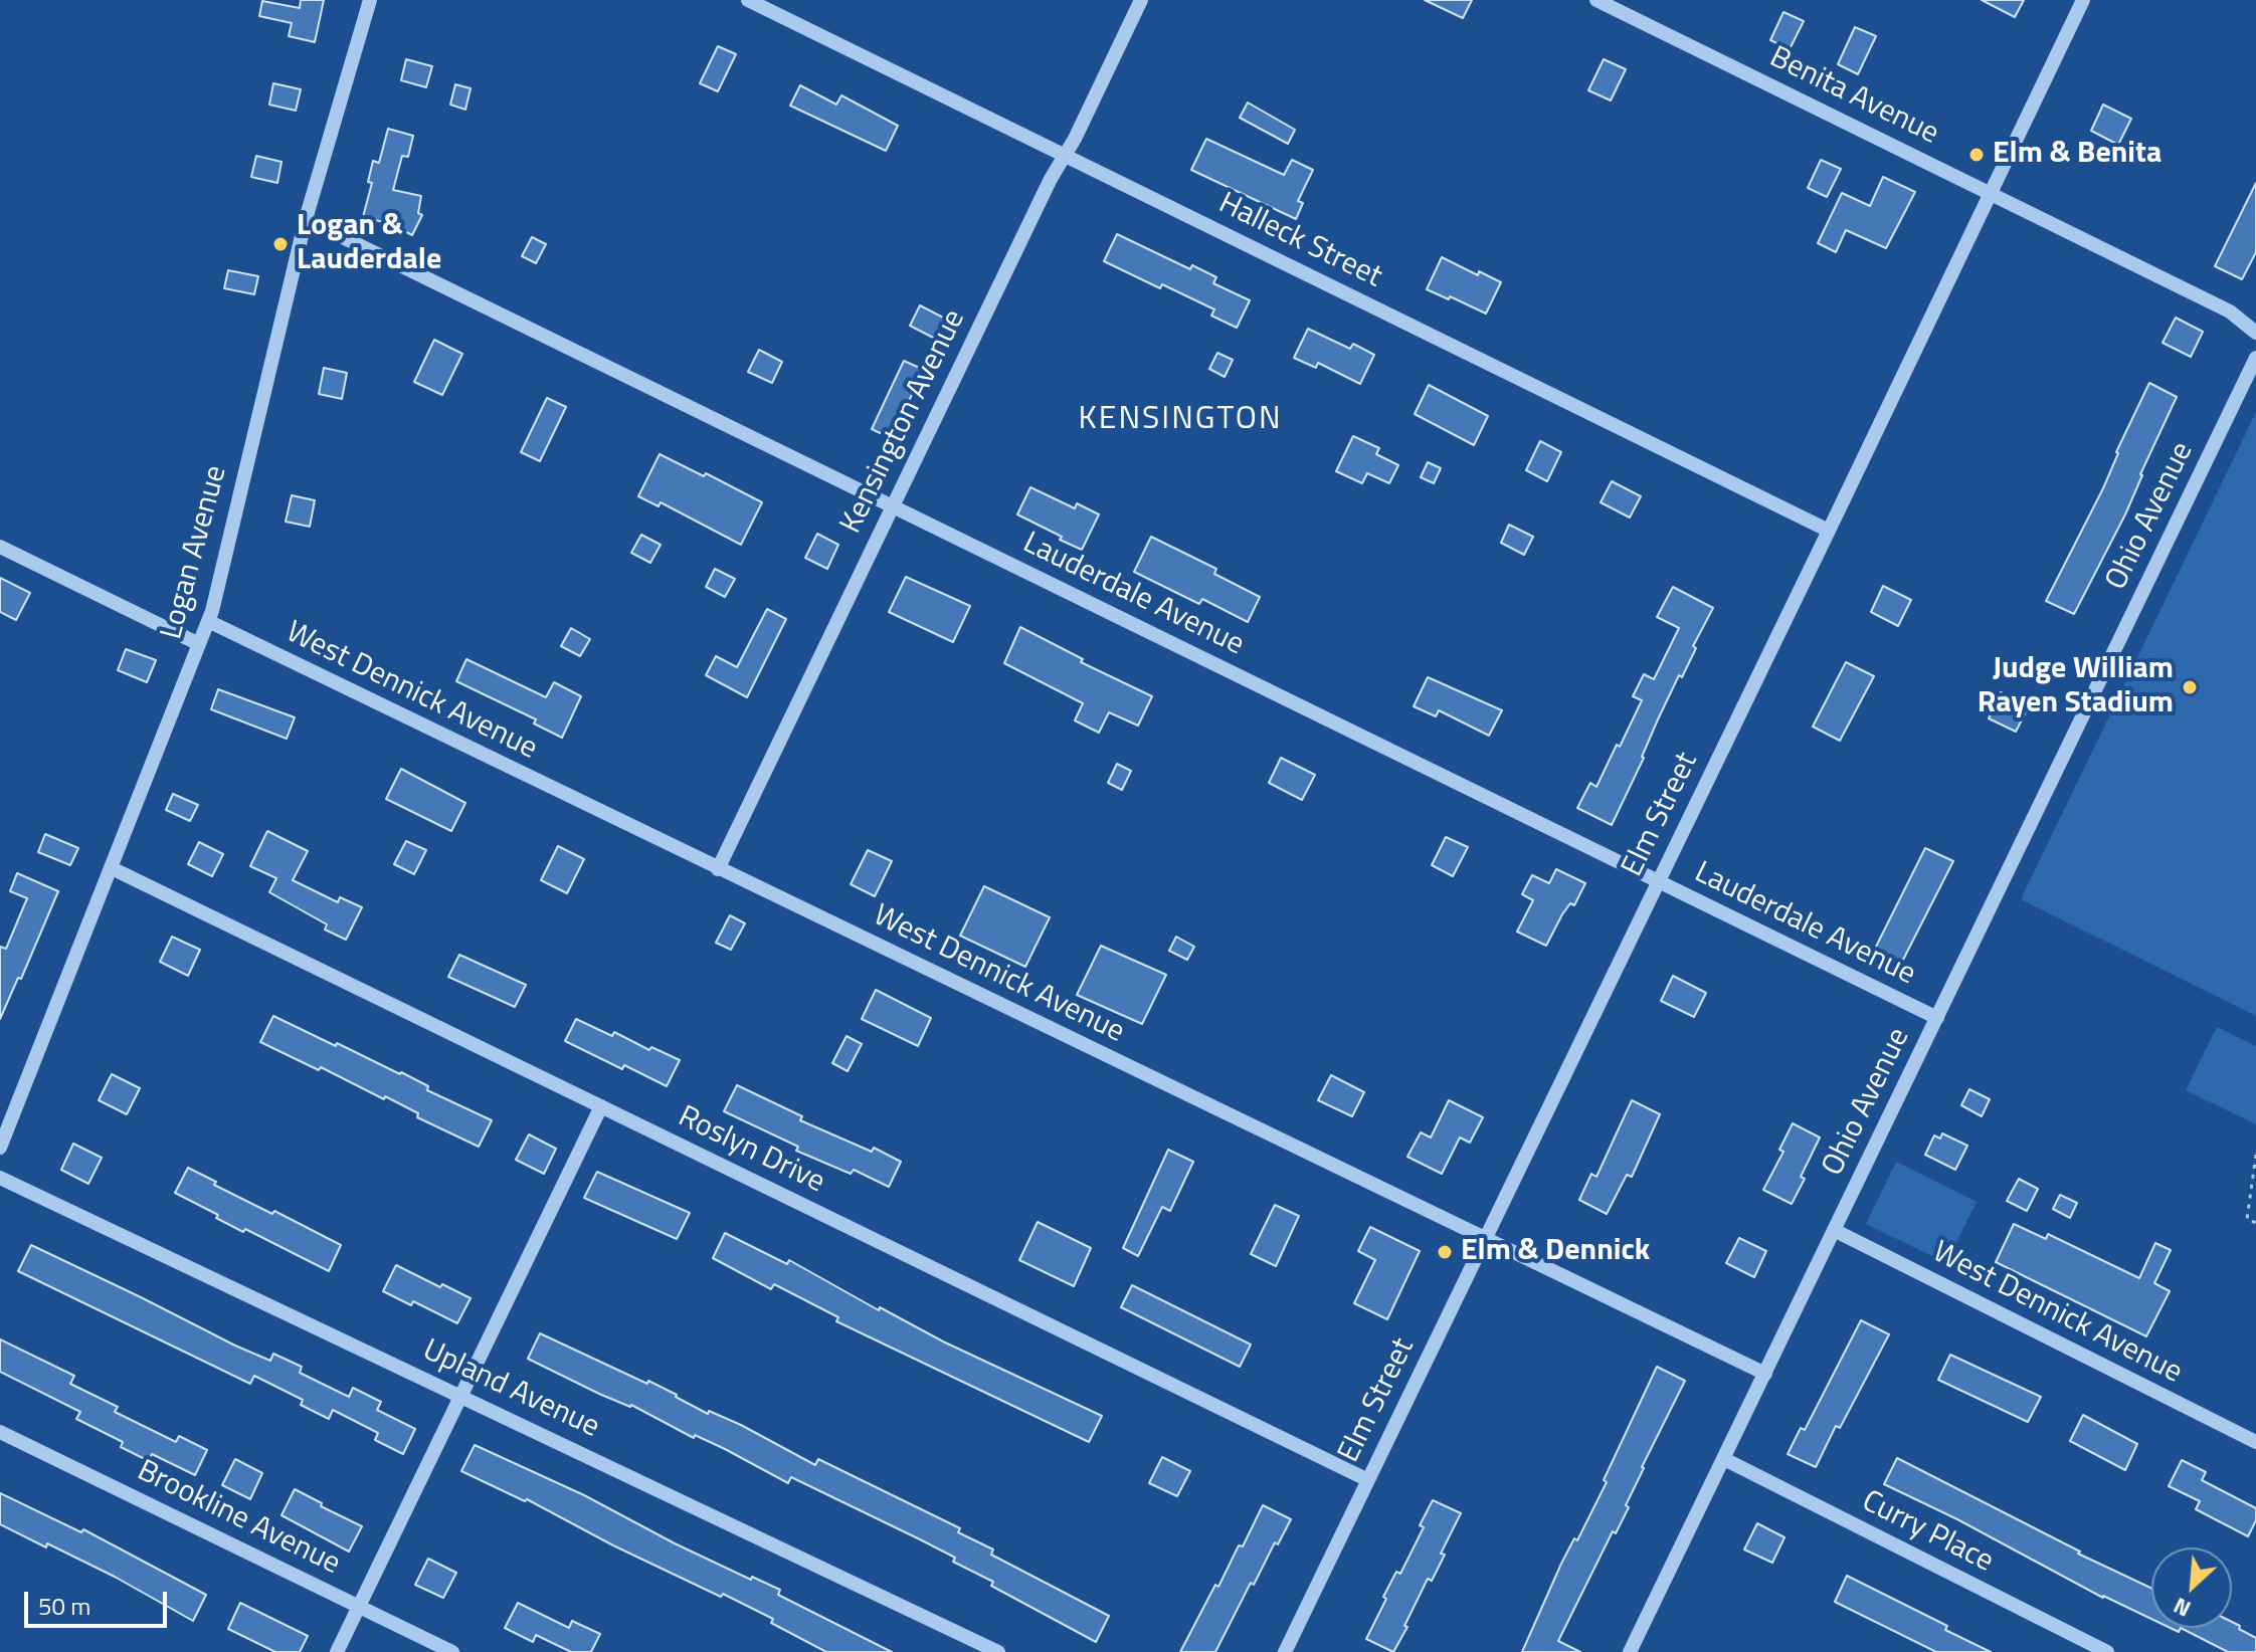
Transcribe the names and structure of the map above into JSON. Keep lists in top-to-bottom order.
{
  "streets": {
    "street": [
      "Benita Avenue",
      "Halleck Street",
      "Kensington Avenue",
      "Ohio Avenue",
      "Logan Avenue",
      "Lauderdale Avenue",
      "West Dennick Avenue",
      "Elm Street",
      "Roslyn Drive",
      "Upland Avenue",
      "Brookline Avenue",
      "Curry Place"
    ]
  },
  "crossings": [
    ["Benita Avenue", "Elm Street"],
    ["Halleck Street", "Kensington Avenue"],
    ["Halleck Street", "Elm Street"],
    ["Kensington Avenue", "Lauderdale Avenue"],
    ["Kensington Avenue", "West Dennick Avenue"],
    ["Ohio Avenue", "Lauderdale Avenue"],
    ["Ohio Avenue", "West Dennick Avenue"],
    ["Ohio Avenue", "Curry Place"],
    ["Logan Avenue", "Lauderdale Avenue"],
    ["Logan Avenue", "West Dennick Avenue"],
    ["Logan Avenue", "Roslyn Drive"],
    ["Lauderdale Avenue", "Elm Street"],
    ["West Dennick Avenue", "Elm Street"],
    ["Elm Street", "Roslyn Drive"]
  ],
  "districts": ["KENSINGTON"],
  "places": [
    "Elm & Benita",
    "Logan & Lauderdale",
    "Judge William Rayen Stadium",
    "Elm & Dennick"
  ],
  "scale_bar": "50 m",
  "north": "bottom left"
}
